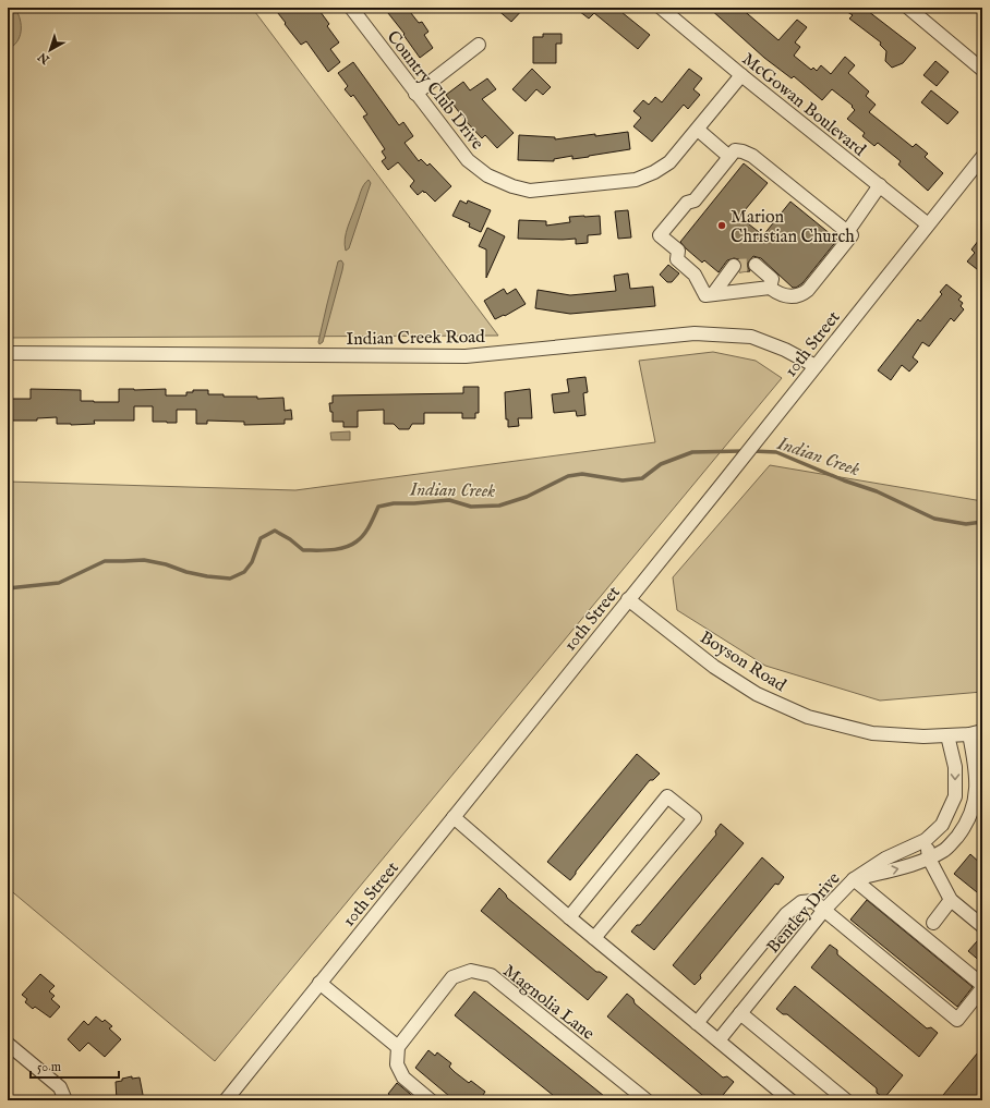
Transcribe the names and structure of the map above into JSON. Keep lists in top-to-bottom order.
{
  "streets": {
    "street": [
      "Country Club Drive",
      "McGowan Boulevard",
      "Indian Creek Road",
      "10th Street",
      "Boyson Road",
      "Bentley Drive",
      "Magnolia Lane"
    ]
  },
  "crossings": [
    ["Country Club Drive", "McGowan Boulevard"],
    ["McGowan Boulevard", "10th Street"],
    ["Indian Creek Road", "10th Street"],
    ["10th Street", "Boyson Road"],
    ["Boyson Road", "Bentley Drive"]
  ],
  "water": ["Indian Creek"],
  "places": ["Marion Christian Church"],
  "scale_bar": "50 m",
  "north": "bottom left"
}
